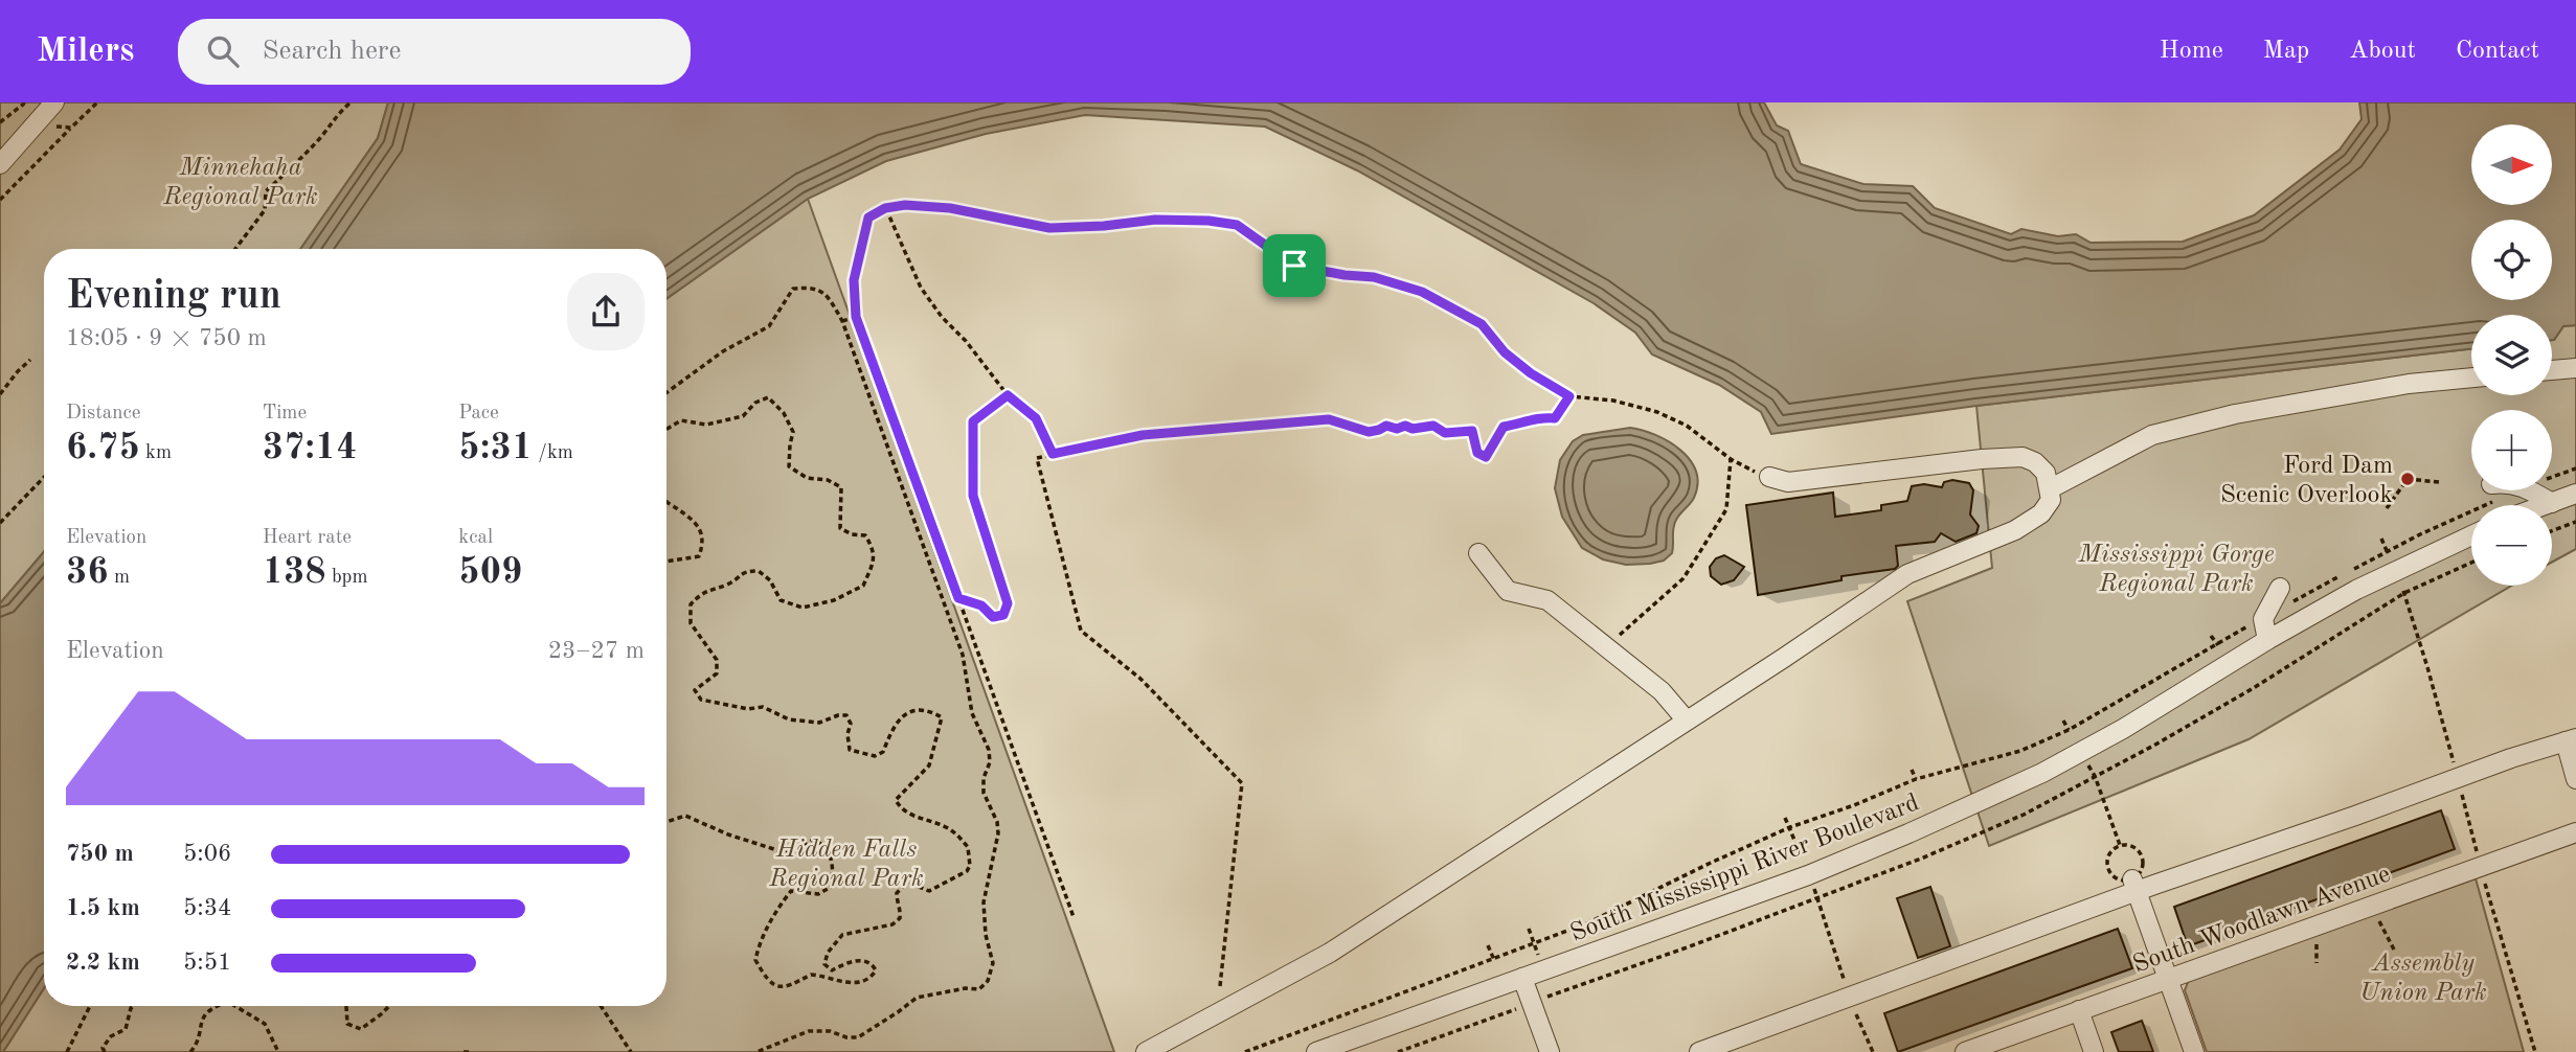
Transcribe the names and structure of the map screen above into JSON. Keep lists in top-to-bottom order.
{
  "streets": {
    "street": ["South Mississippi River Boulevard", "South Woodlawn Avenue"]
  },
  "parks": [
    "Minnehaha Regional Park",
    "Mississippi Gorge Regional Park",
    "Hidden Falls Regional Park",
    "Assembly Union Park"
  ],
  "places": ["Ford Dam Scenic Overlook"],
  "north": "right",
  "page": {
    "header": "Milers",
    "search": "Search here",
    "nav": [
      "Home",
      "Map",
      "About",
      "Contact"
    ],
    "map_buttons": ["+", "−"],
    "heading": ["Evening run", "18:05 · 9 × 750 m"],
    "stats": [
      ["Distance", "6.75 km"],
      ["Time", "37:14"],
      ["Pace", "5:31 /km"],
      ["Elevation", "36 m"],
      ["Heart rate", "138 bpm"],
      ["kcal", "509"]
    ],
    "chart": ["Elevation", "23–27 m"],
    "list": [
      {
        "name": "750 m",
        "note": "5:06"
      },
      {
        "name": "1.5 km",
        "note": "5:34"
      },
      {
        "name": "2.2 km",
        "note": "5:51"
      }
    ]
  }
}
